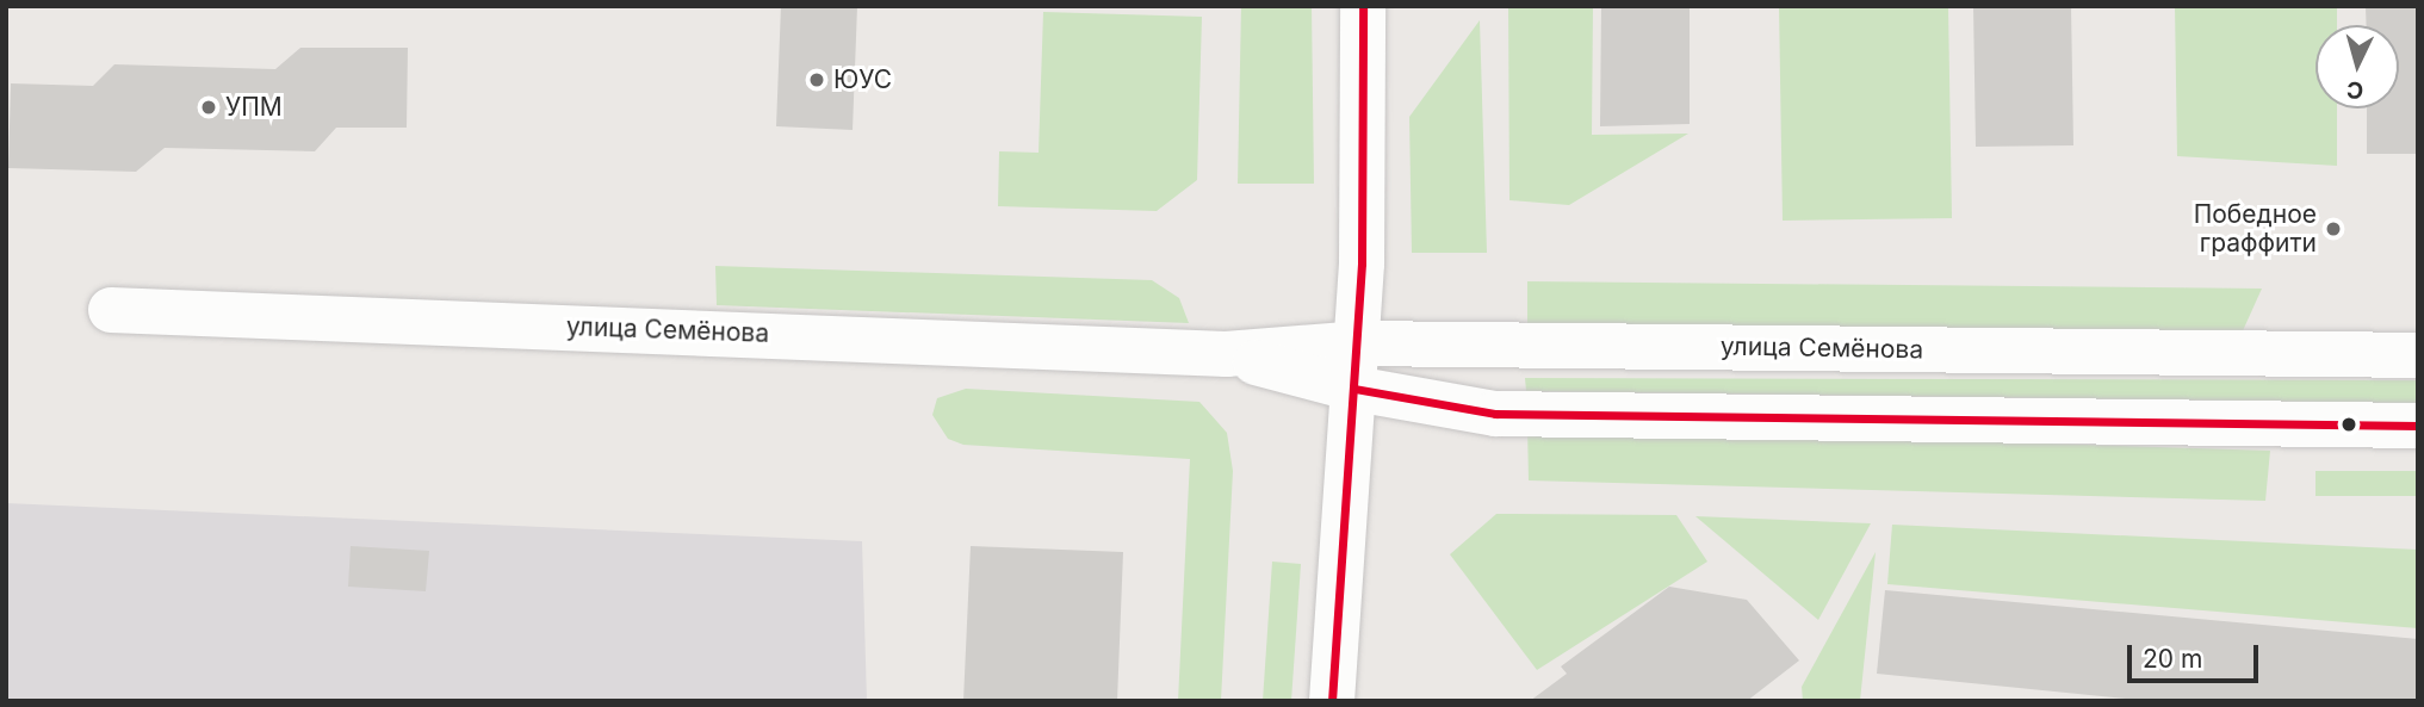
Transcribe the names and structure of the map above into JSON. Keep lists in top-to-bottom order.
{
  "streets": {
    "street": ["улица Семёнова"]
  },
  "places": ["ЮУС", "УПМ", "Победное граффити"],
  "scale_bar": "20 m",
  "north": "bottom"
}
